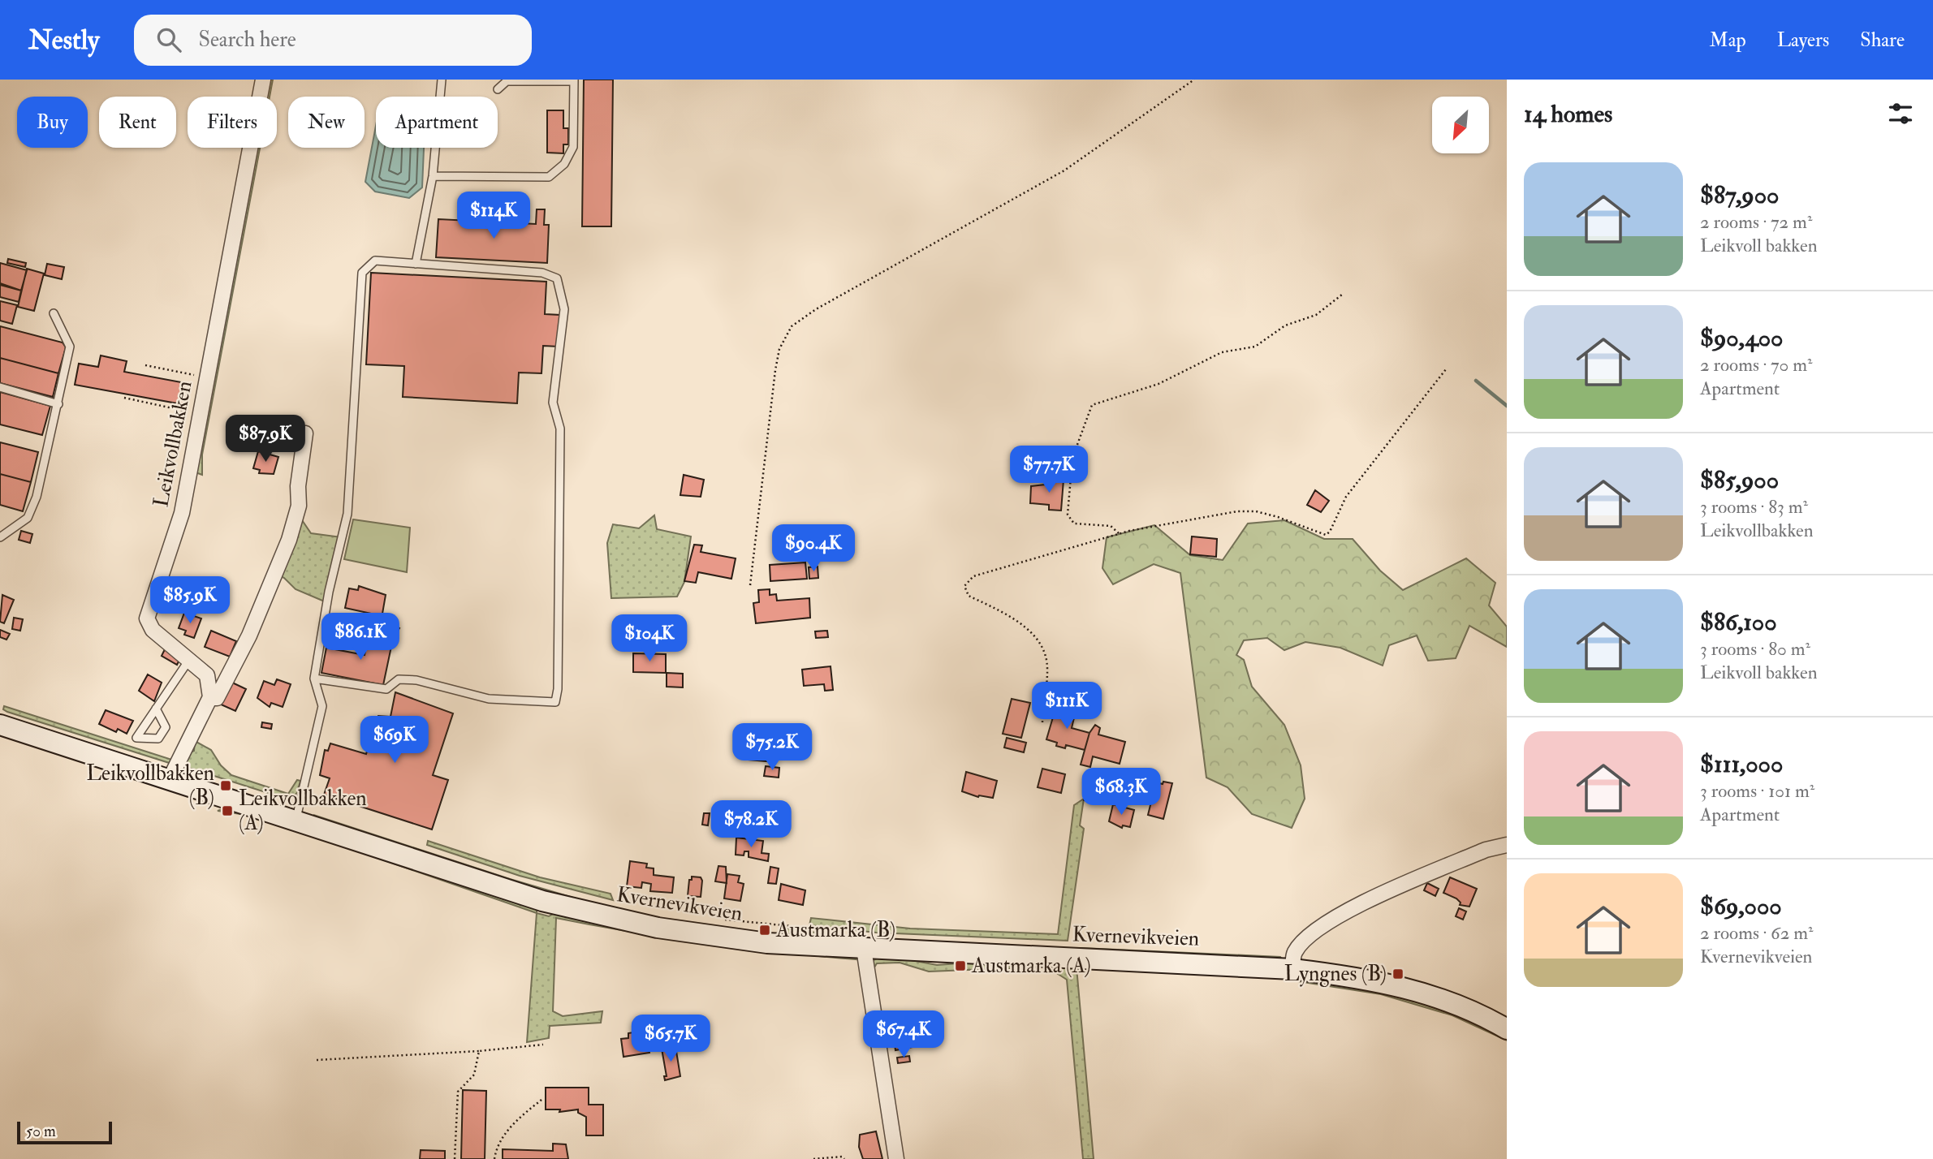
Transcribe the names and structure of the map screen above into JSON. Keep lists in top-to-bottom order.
{
  "streets": {
    "main road": ["Kvernevikveien"],
    "street": ["Leikvollbakken"]
  },
  "places": {
    "transit": [
      "Leikvollbakken (B)",
      "Leikvollbakken (A)",
      "Austmarka (B)",
      "Austmarka (A)",
      "Lyngnes (B)"
    ]
  },
  "scale_bar": "50 m",
  "north": "bottom left",
  "page": {
    "header": "Nestly",
    "search": "Search here",
    "nav": ["Map", "Layers", "Share"],
    "heading": "14 homes",
    "chip": [
      "Buy",
      "Rent",
      "Filters",
      "New",
      "Apartment"
    ],
    "list": [
      {
        "name": "$87,900",
        "note": "2 rooms · 72 m² · Leikvoll bakken"
      },
      {
        "name": "$90,400",
        "note": "2 rooms · 70 m² · Apartment"
      },
      {
        "name": "$85,900",
        "note": "3 rooms · 83 m² · Leikvollbakken"
      },
      {
        "name": "$86,100",
        "note": "3 rooms · 80 m² · Leikvoll bakken"
      },
      {
        "name": "$111,000",
        "note": "3 rooms · 101 m² · Apartment"
      },
      {
        "name": "$69,000",
        "note": "2 rooms · 62 m² · Kvernevikveien"
      }
    ],
    "price": [
      "$114K",
      "$87.9K",
      "$77.7K",
      "$90.4K",
      "$85.9K",
      "$86.1K",
      "$104K",
      "$111K",
      "$69K",
      "$75.2K",
      "$68.3K",
      "$78.2K",
      "$67.4K",
      "$65.7K"
    ],
    "scale": "50 m"
  }
}
